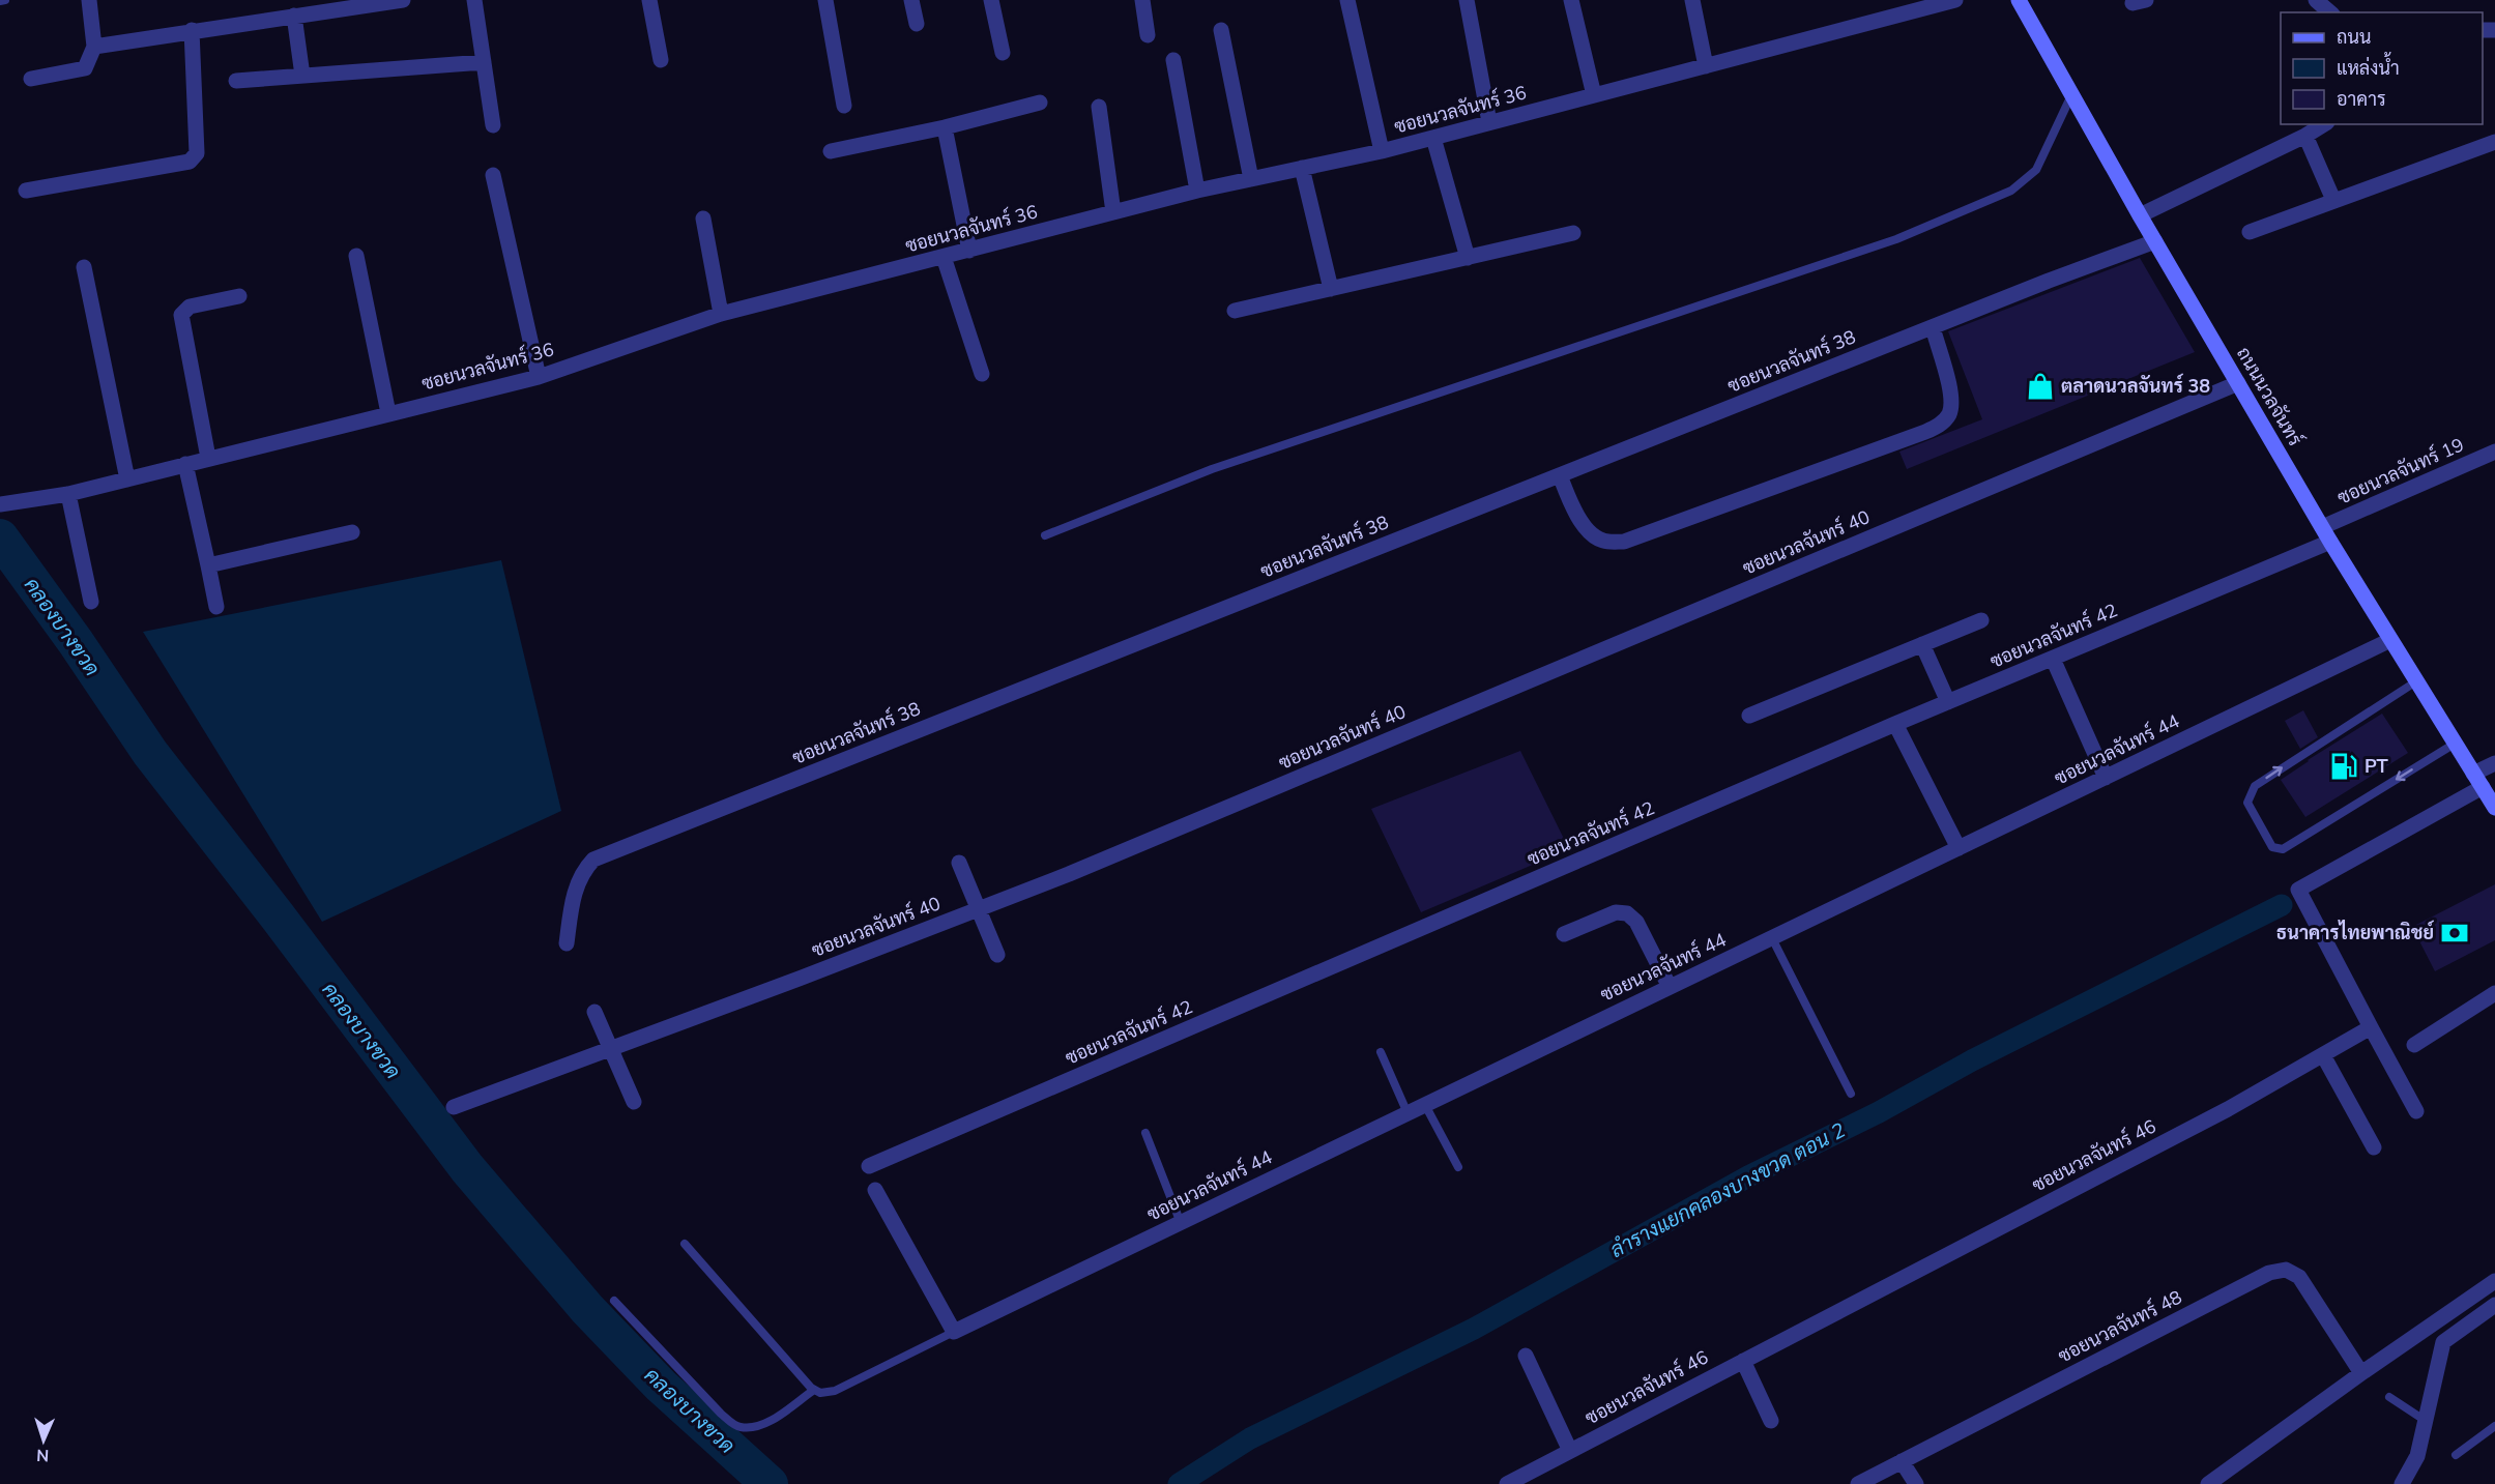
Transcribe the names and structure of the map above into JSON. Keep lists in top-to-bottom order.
{
  "streets": {
    "main road": ["ถนนนวลจันทร์"],
    "street": [
      "ซอยนวลจันทร์ 36",
      "ซอยนวลจันทร์ 38",
      "ซอยนวลจันทร์ 19",
      "ซอยนวลจันทร์ 40",
      "ซอยนวลจันทร์ 42",
      "ซอยนวลจันทร์ 44",
      "ซอยนวลจันทร์ 46",
      "ซอยนวลจันทร์ 48"
    ]
  },
  "crossings": [
    ["ซอยนวลจันทร์ 38", "ถนนนวลจันทร์"],
    ["ถนนนวลจันทร์", "ซอยนวลจันทร์ 19"],
    ["ถนนนวลจันทร์", "ซอยนวลจันทร์ 40"],
    ["ถนนนวลจันทร์", "ซอยนวลจันทร์ 42"],
    ["ถนนนวลจันทร์", "ซอยนวลจันทร์ 44"]
  ],
  "water": ["คลองบางขวด", "ลำรางแยกคลองบางขวด ตอน 2"],
  "places": {
    "shop": ["ตลาดนวลจันทร์ 38"],
    "fuel station": ["PT"],
    "bank": ["ธนาคารไทยพาณิชย์"]
  },
  "legend": ["ถนน", "แหล่งน้ำ", "อาคาร"],
  "north": "bottom"
}
